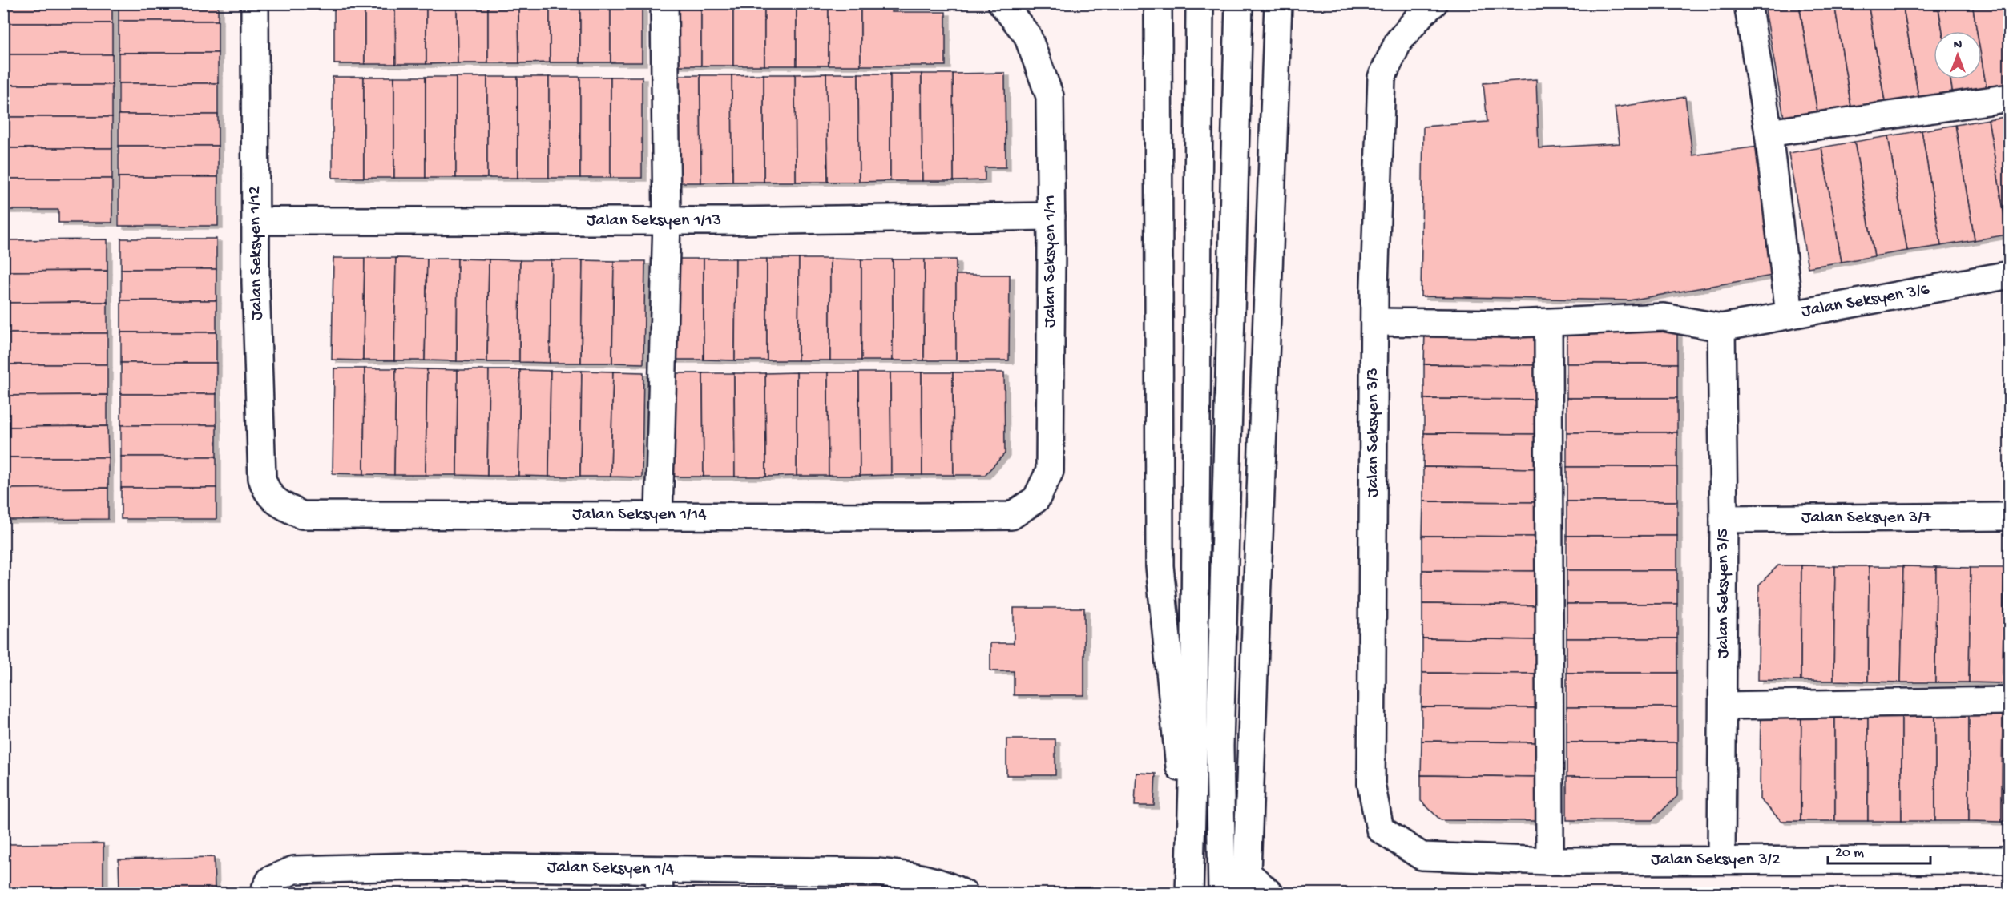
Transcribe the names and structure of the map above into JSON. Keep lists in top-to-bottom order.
{
  "streets": {
    "main road": [
      "Jalan Seksyen 1/13",
      "Jalan Seksyen 1/12",
      "Jalan Seksyen 1/11",
      "Jalan Seksyen 3/6",
      "Jalan Seksyen 3/3",
      "Jalan Seksyen 1/14",
      "Jalan Seksyen 3/7",
      "Jalan Seksyen 3/5",
      "Jalan Seksyen 3/2",
      "Jalan Seksyen 1/4"
    ]
  },
  "crossings": [
    ["Jalan Seksyen 1/13", "Jalan Seksyen 1/12"],
    ["Jalan Seksyen 1/13", "Jalan Seksyen 1/11"],
    ["Jalan Seksyen 1/12", "Jalan Seksyen 1/14"],
    ["Jalan Seksyen 1/11", "Jalan Seksyen 1/14"],
    ["Jalan Seksyen 3/6", "Jalan Seksyen 3/5"],
    ["Jalan Seksyen 3/3", "Jalan Seksyen 3/2"],
    ["Jalan Seksyen 3/7", "Jalan Seksyen 3/5"],
    ["Jalan Seksyen 3/5", "Jalan Seksyen 3/2"]
  ],
  "scale_bar": "20 m",
  "north": "top"
}
